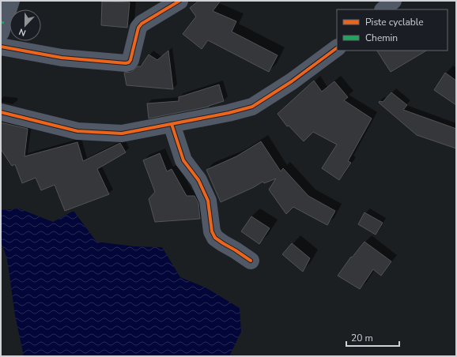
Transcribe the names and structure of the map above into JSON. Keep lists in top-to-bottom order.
{
  "legend": ["Piste cyclable", "Chemin"],
  "scale_bar": "20 m",
  "north": "bottom"
}
